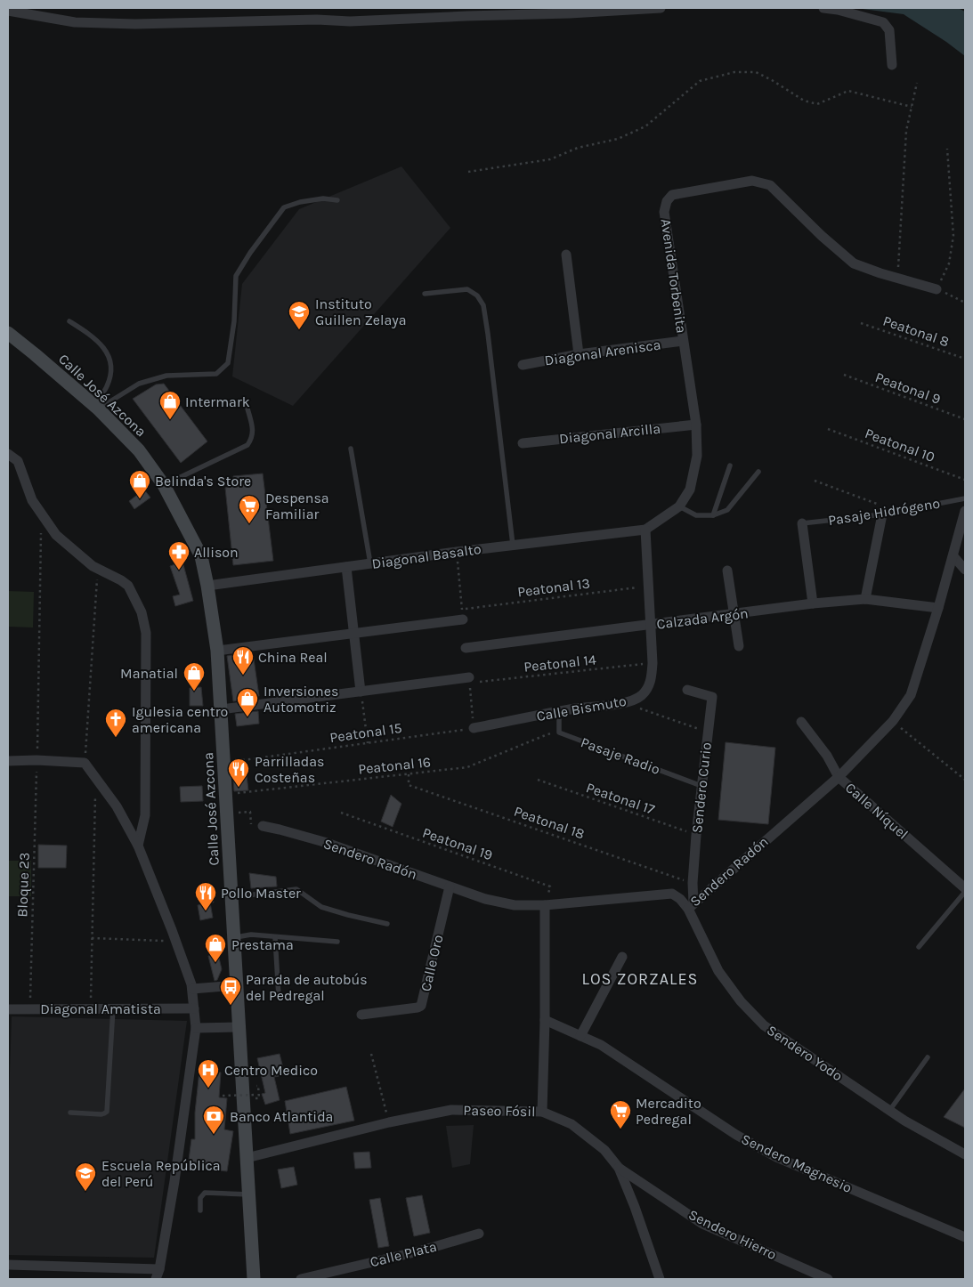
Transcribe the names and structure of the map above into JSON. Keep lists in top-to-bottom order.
{
  "streets": {
    "main road": ["Calle José Azcona"],
    "street": [
      "Avenida Torbenita",
      "Diagonal Arenisca",
      "Diagonal Arcilla",
      "Diagonal Basalto",
      "Calzada Argón",
      "Calle Bismuto",
      "Sendero Curio",
      "Calle Níquel",
      "Sendero Radón",
      "Calle Oro",
      "Diagonal Amatista",
      "Sendero Yodo",
      "Paseo Fósil",
      "Sendero Magnesio",
      "Sendero Hierro",
      "Calle Plata"
    ],
    "lane": ["Pasaje Hidrógeno", "Pasaje Radio"],
    "path": [
      "Peatonal 8",
      "Peatonal 9",
      "Peatonal 10",
      "Peatonal 13",
      "Peatonal 14",
      "Peatonal 15",
      "Peatonal 16",
      "Peatonal 17",
      "Peatonal 18",
      "Peatonal 19",
      "Bloque 23"
    ]
  },
  "crossings": [
    ["Avenida Torbenita", "Diagonal Arenisca"],
    ["Avenida Torbenita", "Diagonal Arcilla"],
    ["Avenida Torbenita", "Diagonal Basalto"],
    ["Avenida Torbenita", "Calle Bismuto"],
    ["Calle José Azcona", "Diagonal Basalto"],
    ["Calle José Azcona", "Peatonal 15"],
    ["Calle José Azcona", "Peatonal 16"],
    ["Calle José Azcona", "Paseo Fósil"],
    ["Diagonal Basalto", "Calle Bismuto"],
    ["Peatonal 13", "Calle Bismuto"],
    ["Calzada Argón", "Calle Bismuto"],
    ["Calzada Argón", "Sendero Radón"],
    ["Peatonal 14", "Calle Bismuto"],
    ["Calle Bismuto", "Peatonal 15"],
    ["Pasaje Radio", "Peatonal 16"],
    ["Pasaje Radio", "Sendero Curio"],
    ["Peatonal 16", "Peatonal 18"],
    ["Sendero Curio", "Peatonal 17"],
    ["Sendero Curio", "Peatonal 18"],
    ["Sendero Curio", "Sendero Radón"],
    ["Sendero Curio", "Sendero Yodo"],
    ["Calle Níquel", "Sendero Radón"],
    ["Peatonal 19", "Sendero Radón"],
    ["Sendero Radón", "Calle Oro"],
    ["Sendero Radón", "Sendero Yodo"],
    ["Bloque 23", "Diagonal Amatista"],
    ["Paseo Fósil", "Sendero Hierro"]
  ],
  "districts": ["LOS ZORZALES"],
  "places": {
    "school or university": ["Instituto Guillen Zelaya", "Escuela República del Perú"],
    "shop": [
      "Intermark",
      "Belinda's Store",
      "Manatial",
      "Inversiones Automotriz",
      "Prestama"
    ],
    "supermarket": ["Despensa Familiar", "Mercadito Pedregal"],
    "pharmacy": ["Allison"],
    "restaurant": ["China Real", "Parrilladas Costeñas", "Pollo Master"],
    "church": ["Igulesia centro americana"],
    "bus stop": ["Parada de autobús del Pedregal"],
    "hospital": ["Centro Medico"],
    "bank": ["Banco Atlantida"]
  }
}
